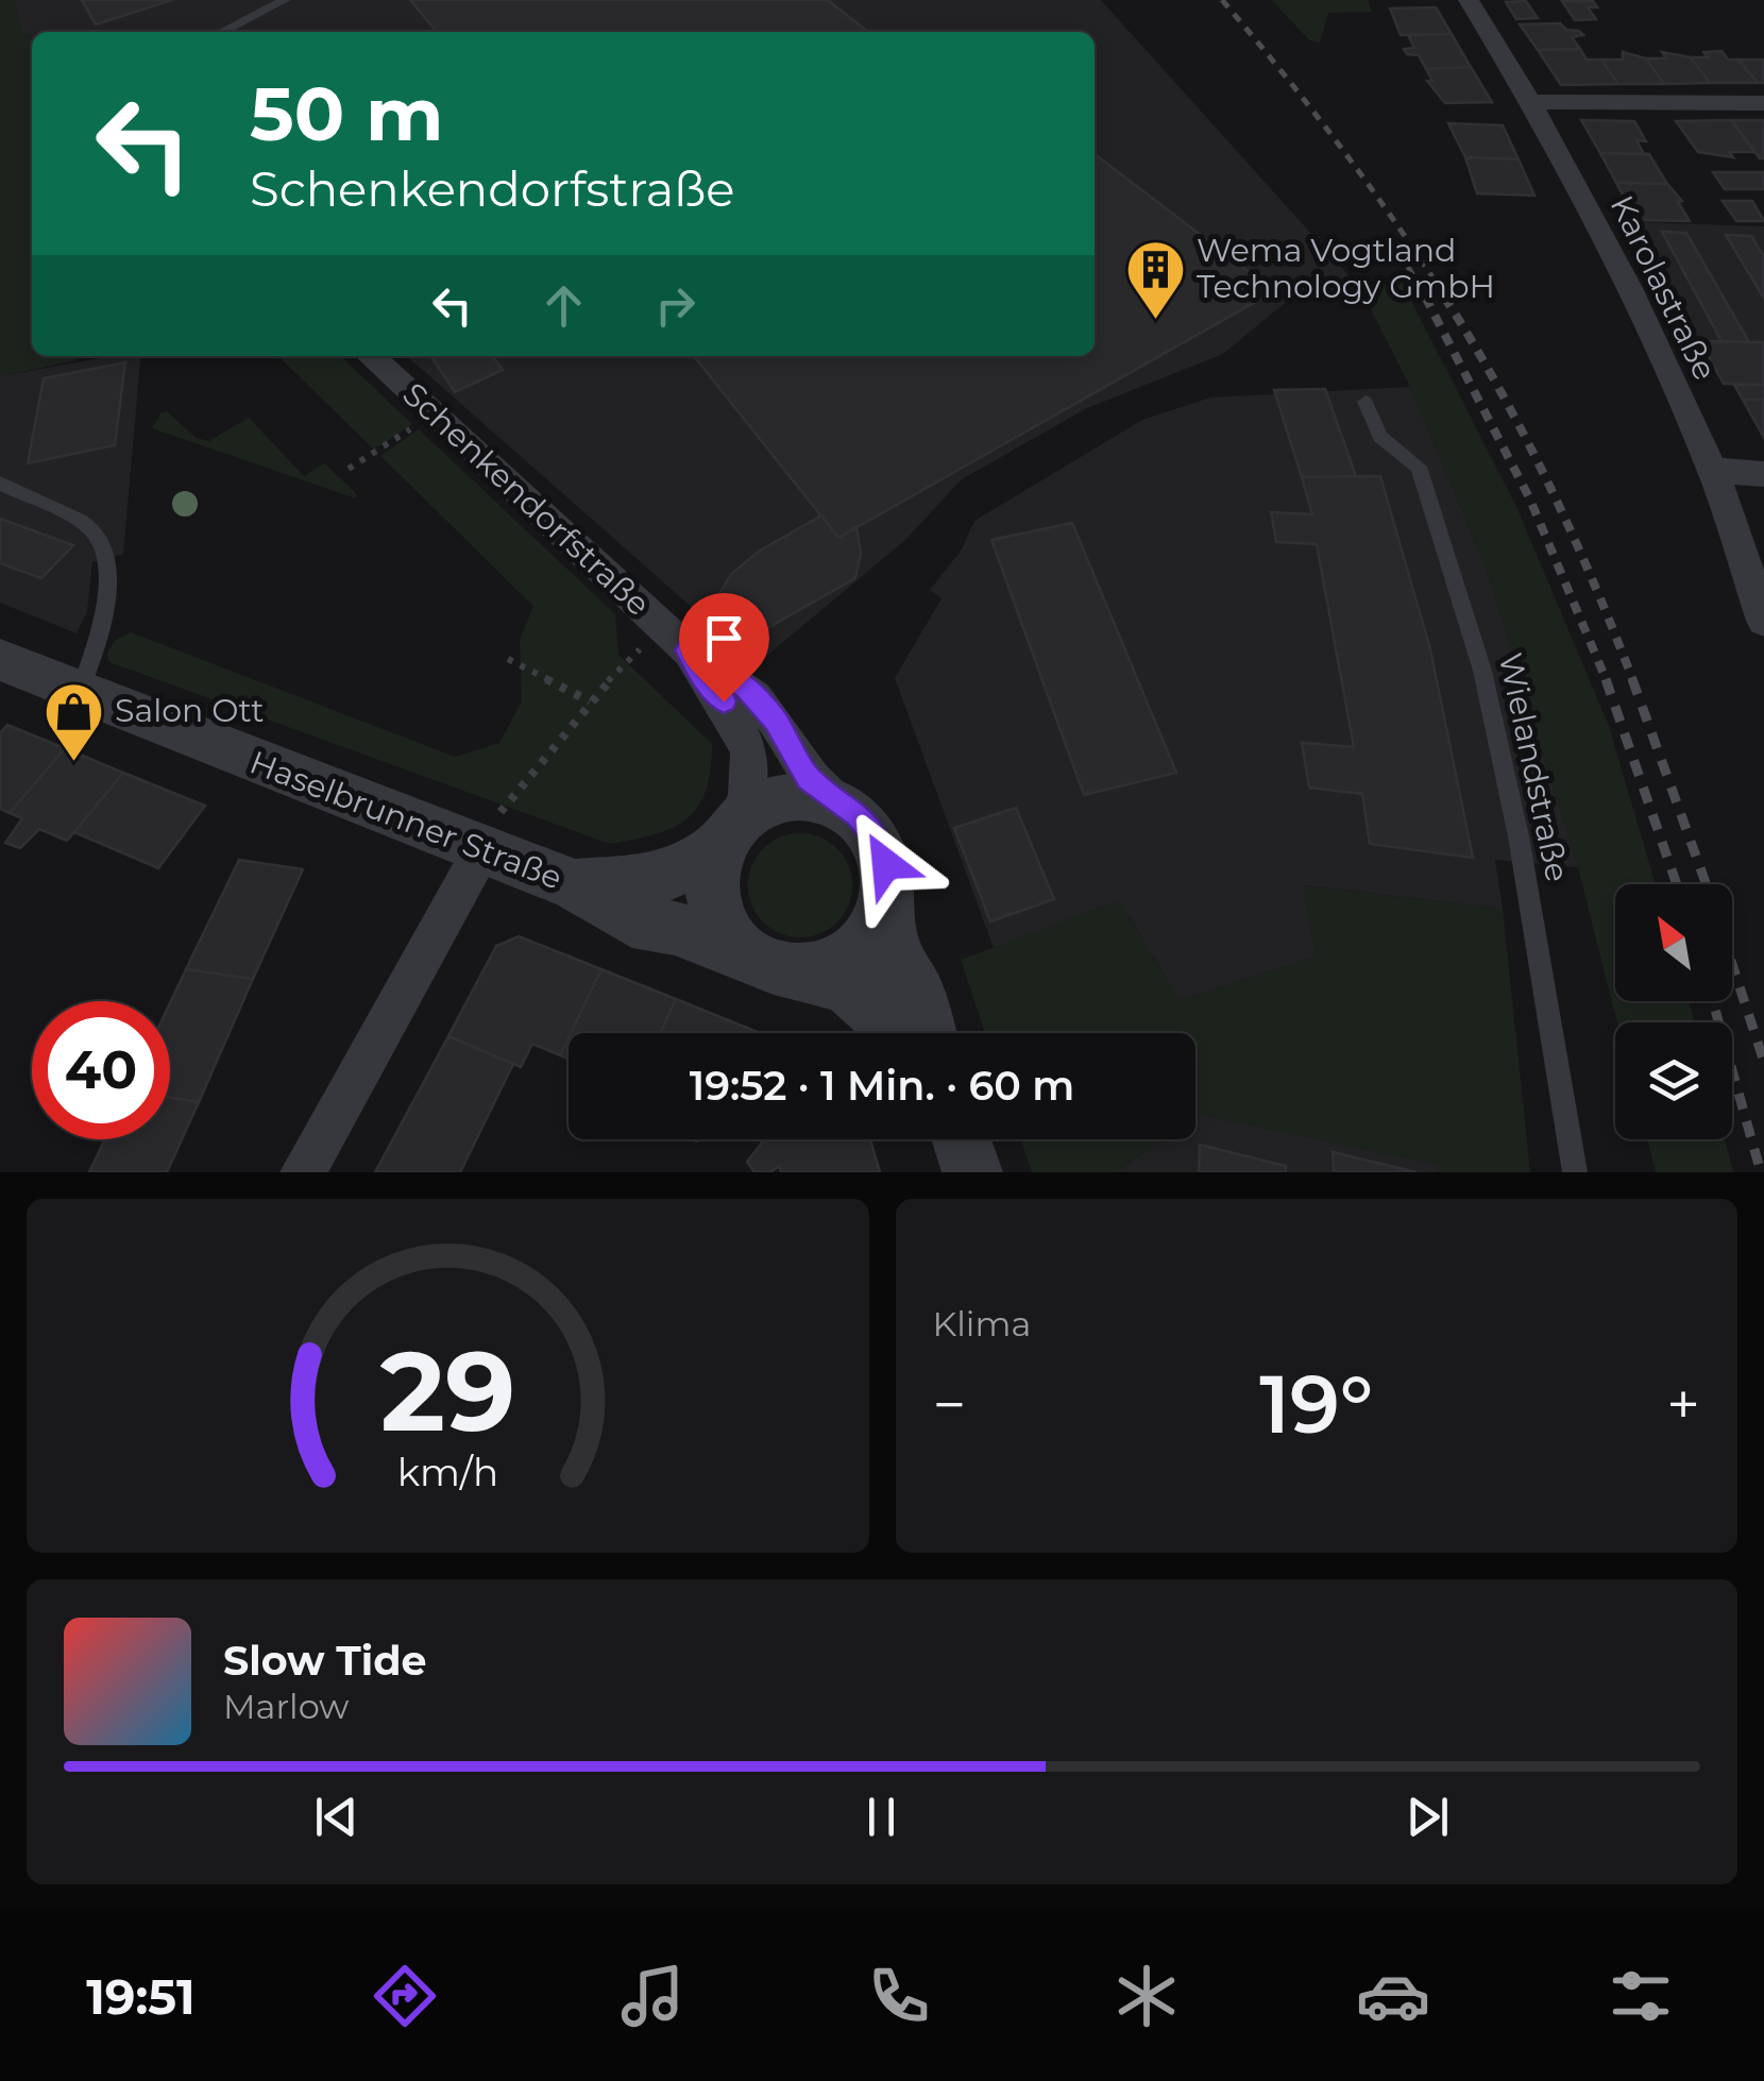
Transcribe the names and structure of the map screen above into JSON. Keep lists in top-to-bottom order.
{
  "streets": {
    "street": ["Karolastraße", "Schenkendorfstraße", "Haselbrunner Straße"],
    "lane": ["Wielandstraße"]
  },
  "crossings": [
    ["Schenkendorfstraße", "Haselbrunner Straße"]
  ],
  "places": {
    "building": ["Wema Vogtland Technology GmbH"],
    "shop": ["Salon Ott"]
  },
  "north": "top left",
  "page": {
    "turn": ["50 m", "Schenkendorfstraße"],
    "limit": "40",
    "trip": "19:52 · 1 Min. · 60 m",
    "tile": "Klima",
    "heat": ["−", "19°", "+"],
    "song": ["Slow Tide", "Marlow"],
    "tabs": "19:51",
    "gauge": ["29", "km/h"]
  }
}
